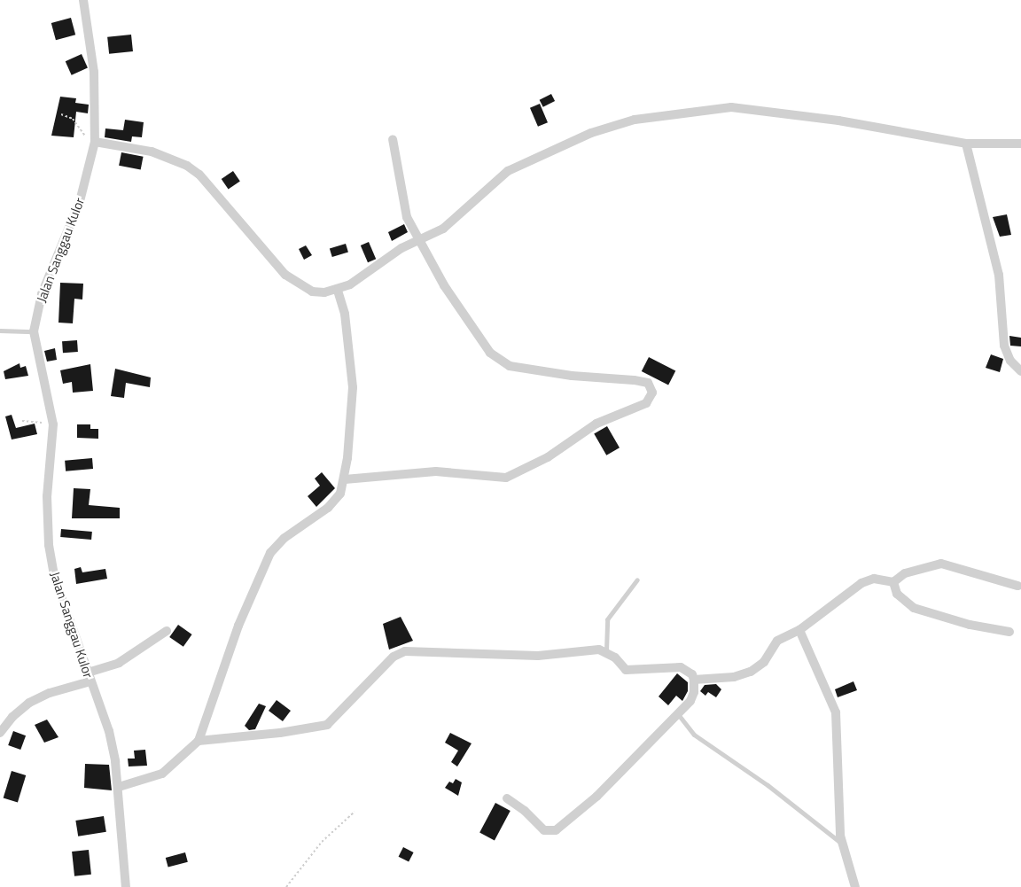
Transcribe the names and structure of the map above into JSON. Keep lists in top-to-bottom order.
{
  "streets": {
    "street": ["Jalan Sanggau Kulor"]
  }
}
